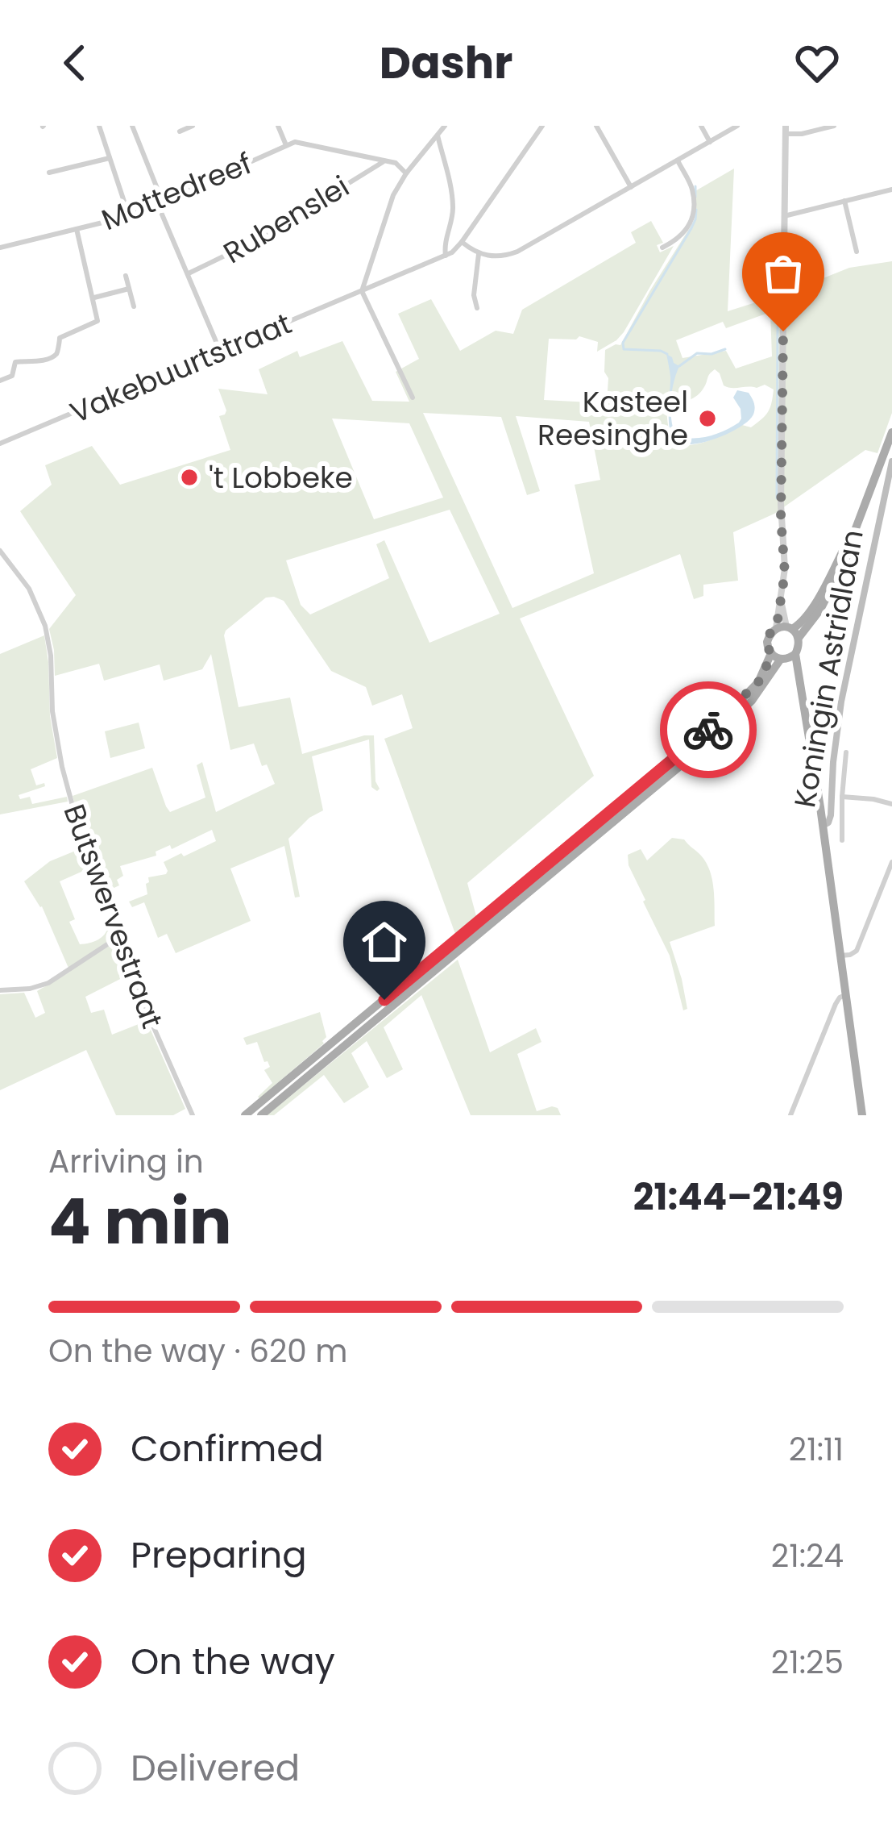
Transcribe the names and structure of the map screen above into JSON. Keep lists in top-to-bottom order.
{
  "streets": {
    "main road": ["Koningin Astridlaan"],
    "street": [
      "Mottedreef",
      "Rubenslei",
      "Vakebuurtstraat",
      "Butswervestraat"
    ]
  },
  "crossings": [
    ["Mottedreef", "Rubenslei"]
  ],
  "places": ["Kasteel Reesinghe", "'t Lobbeke"],
  "page": {
    "header": "Dashr",
    "heading": ["4 min", "Arriving in", "21:44–21:49"],
    "bar": "On the way · 620 m",
    "list": [
      ["Confirmed", "21:11"],
      ["Preparing", "21:24"],
      ["On the way", "21:25"],
      "Delivered"
    ]
  }
}
